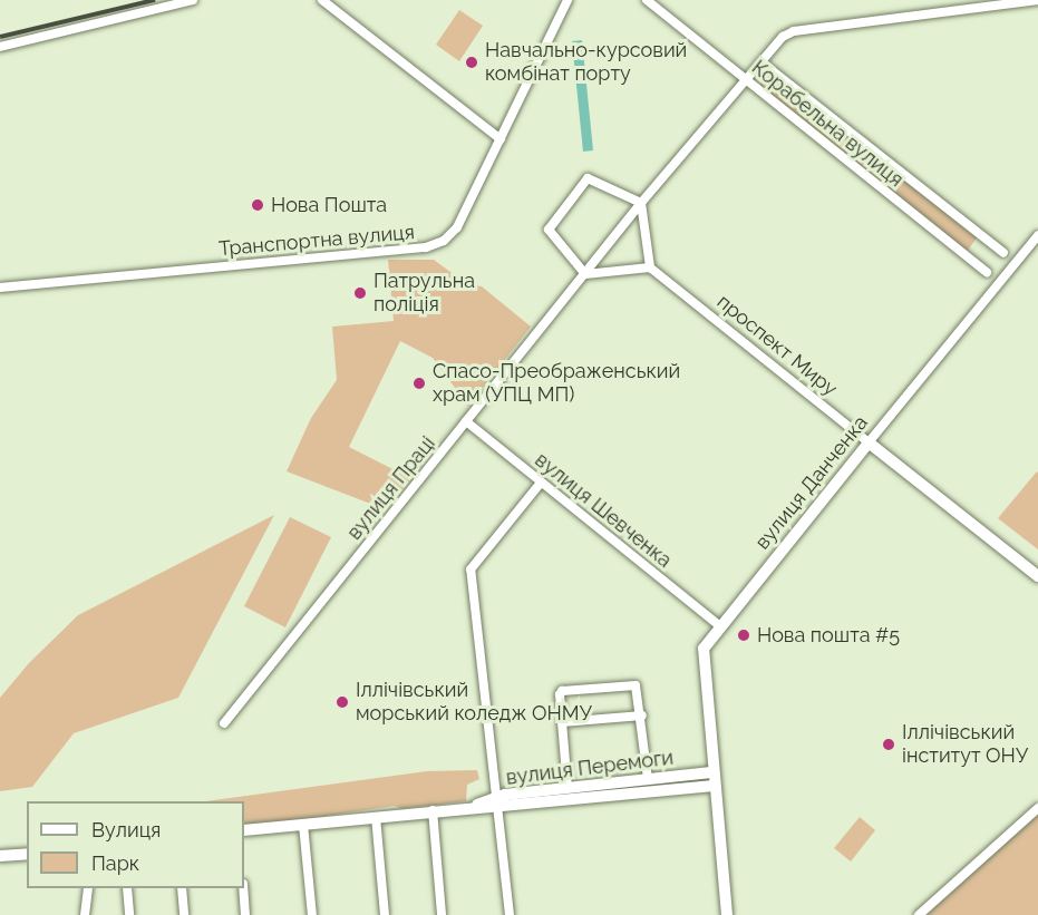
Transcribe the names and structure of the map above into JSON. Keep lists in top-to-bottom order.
{
  "streets": {
    "main road": ["проспект Миру", "вулиця Данченка", "вулиця Перемоги"],
    "street": [
      "Корабельна вулиця",
      "Транспортна вулиця",
      "вулиця Праці",
      "вулиця Шевченка"
    ]
  },
  "crossings": [
    ["проспект Миру", "вулиця Данченка"],
    ["вулиця Данченка", "вулиця Шевченка"],
    ["вулиця Данченка", "вулиця Перемоги"],
    ["вулиця Праці", "вулиця Шевченка"]
  ],
  "places": [
    "Навчально-курсовий комбінат порту",
    "Нова Пошта",
    "Патрульна поліція",
    "Спасо-Преображенський храм (УПЦ МП)",
    "Нова пошта #5",
    "Іллічівський морський коледж ОНМУ",
    "Іллічівський інститут ОНУ"
  ],
  "legend": ["Вулиця", "Парк"]
}
